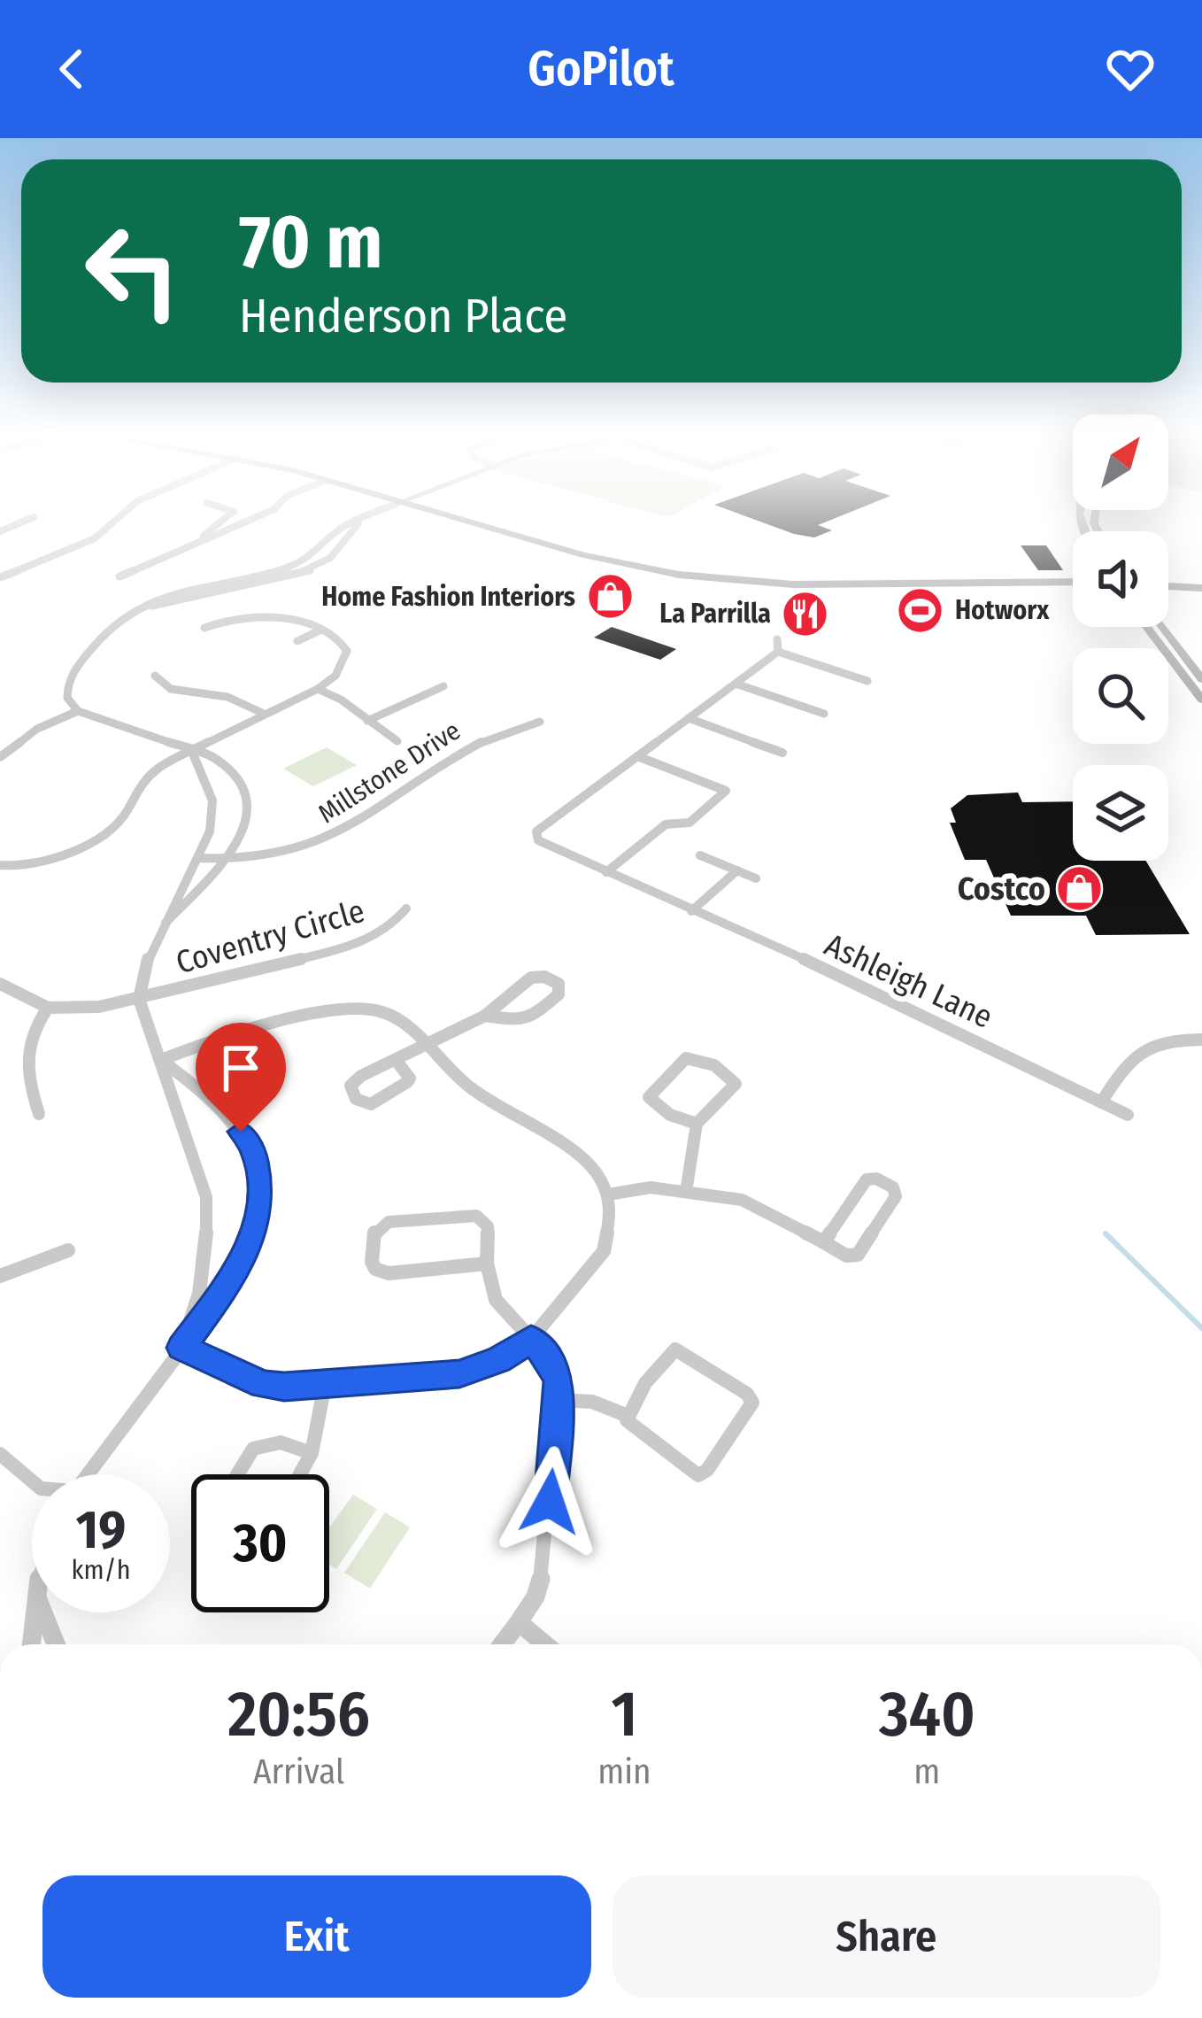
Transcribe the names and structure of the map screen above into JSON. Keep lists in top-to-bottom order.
{
  "streets": {
    "street": ["Millstone Drive", "Coventry Circle", "Ashleigh Lane"]
  },
  "places": {
    "shop": ["Home Fashion Interiors", "Costco"],
    "sports": ["Hotworx"],
    "restaurant": ["La Parrilla"]
  },
  "north": "top right",
  "page": {
    "header": "GoPilot",
    "turn": ["70 m", "Henderson Place"],
    "speed": "19 km/h",
    "limit": "30",
    "eta": [
      "20:56",
      "Arrival",
      "1",
      "min",
      "340",
      "m"
    ],
    "buttons": ["Exit", "Share"]
  }
}
